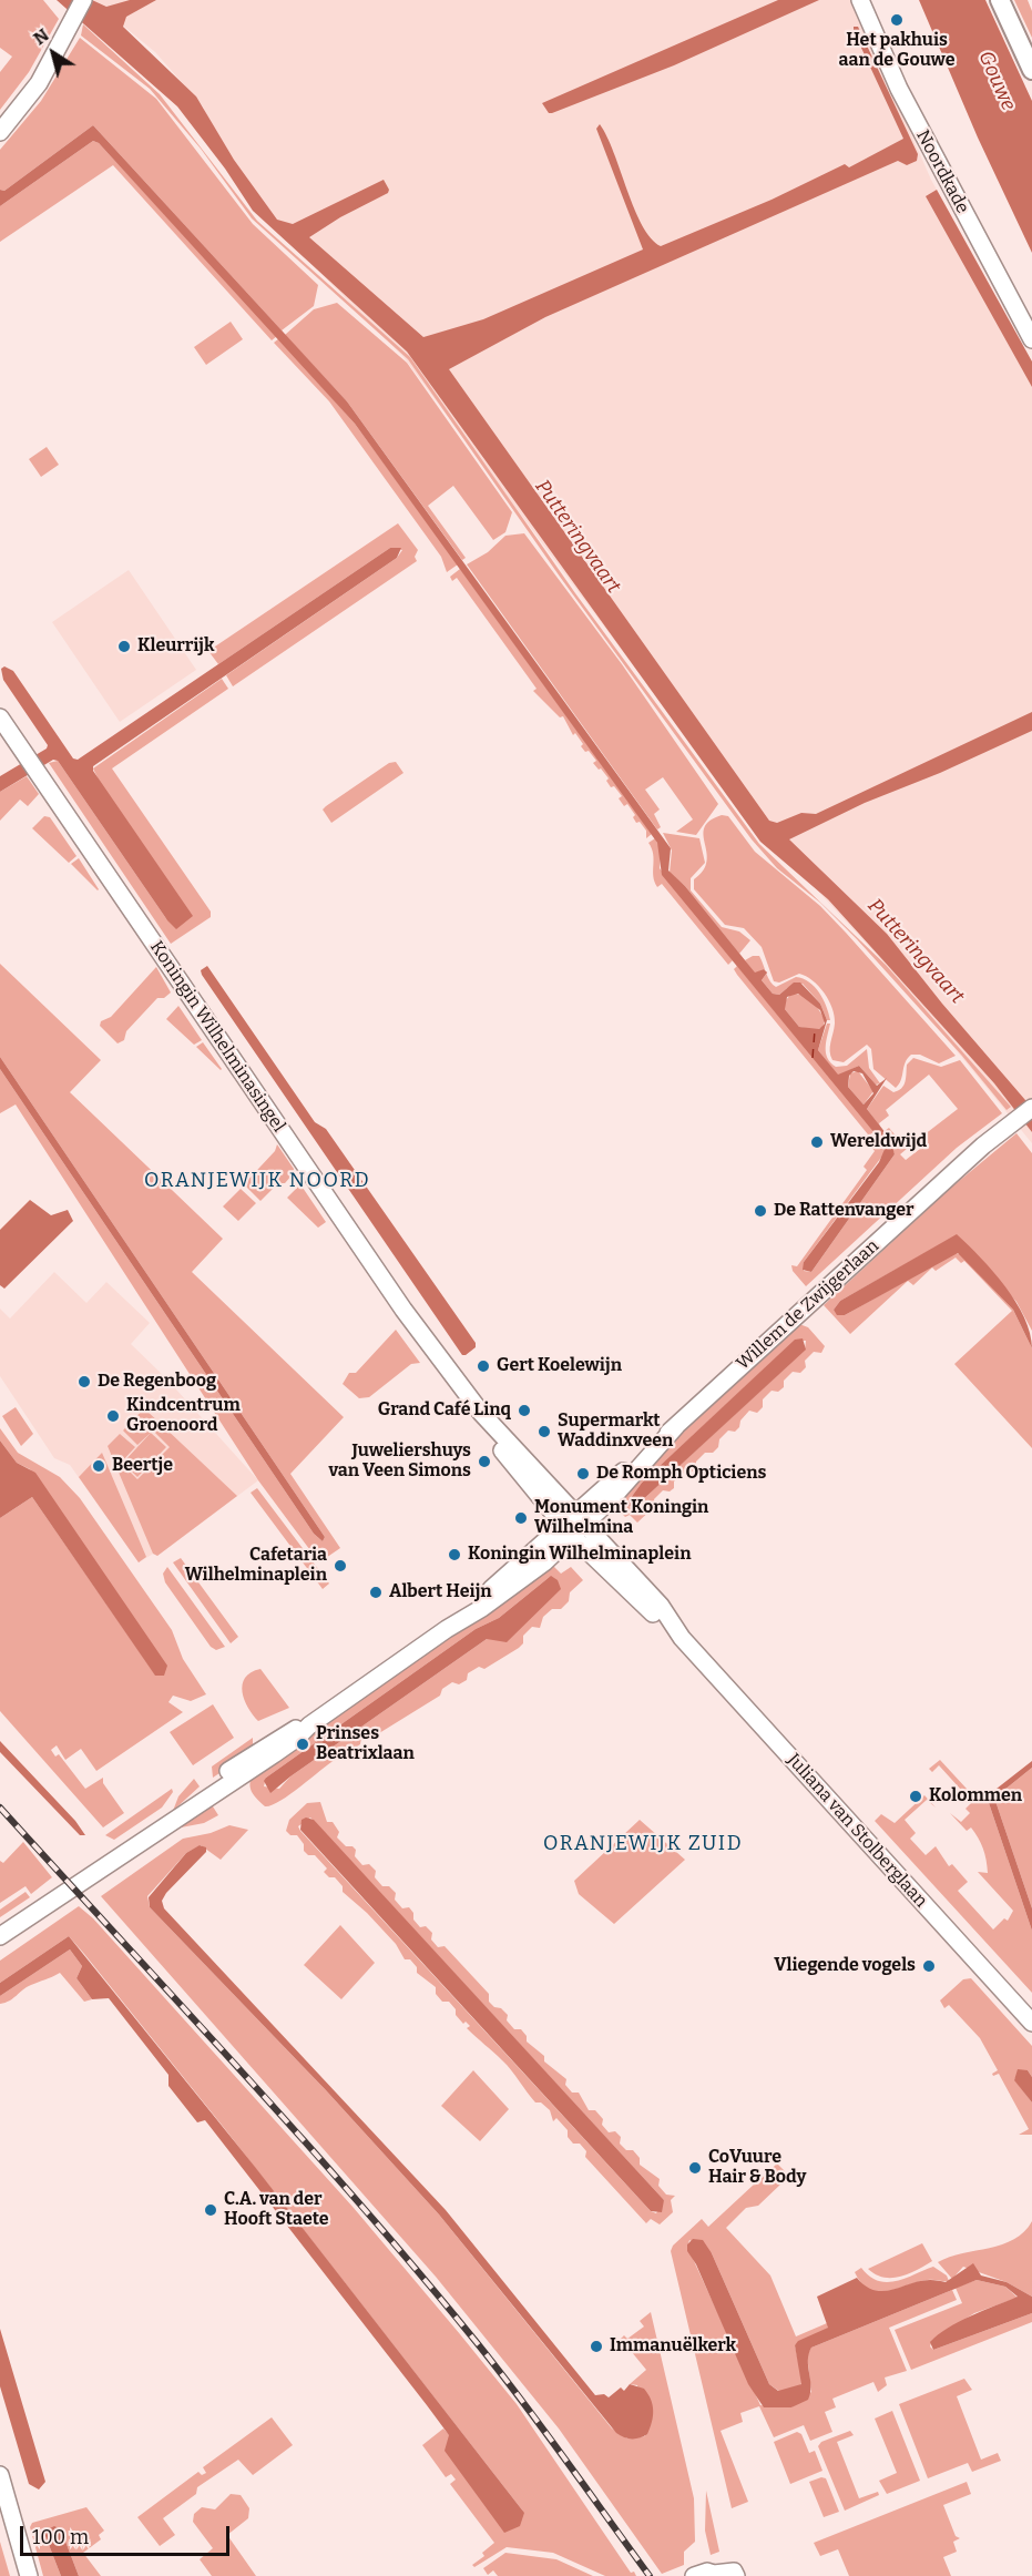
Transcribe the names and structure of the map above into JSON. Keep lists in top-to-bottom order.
{
  "streets": {
    "street": [
      "Noordkade",
      "Koningin Wilhelminasingel",
      "Willem de Zwijgerlaan",
      "Juliana van Stolberglaan"
    ]
  },
  "crossings": [
    ["Willem de Zwijgerlaan", "Juliana van Stolberglaan"]
  ],
  "districts": ["ORANJEWIJK NOORD", "ORANJEWIJK ZUID"],
  "water": ["Gouwe", "Putteringvaart"],
  "places": [
    "Het pakhuis aan de Gouwe",
    "Kleurrijk",
    "Wereldwijd",
    "De Rattenvanger",
    "Gert Koelewijn",
    "De Regenboog",
    "Grand Café Linq",
    "Kindcentrum Groenoord",
    "Supermarkt Waddinxveen",
    "Juweliershuys van Veen Simons",
    "Beertje",
    "De Romph Opticiens",
    "Monument Koningin Wilhelmina",
    "Koningin Wilhelminaplein",
    "Cafetaria Wilhelminaplein",
    "Albert Heijn",
    "Prinses Beatrixlaan",
    "Kolommen",
    "Vliegende vogels",
    "CoVuure Hair & Body",
    "C.A. van der Hooft Staete",
    "Immanuëlkerk"
  ],
  "scale_bar": "100 m",
  "north": "top left"
}
